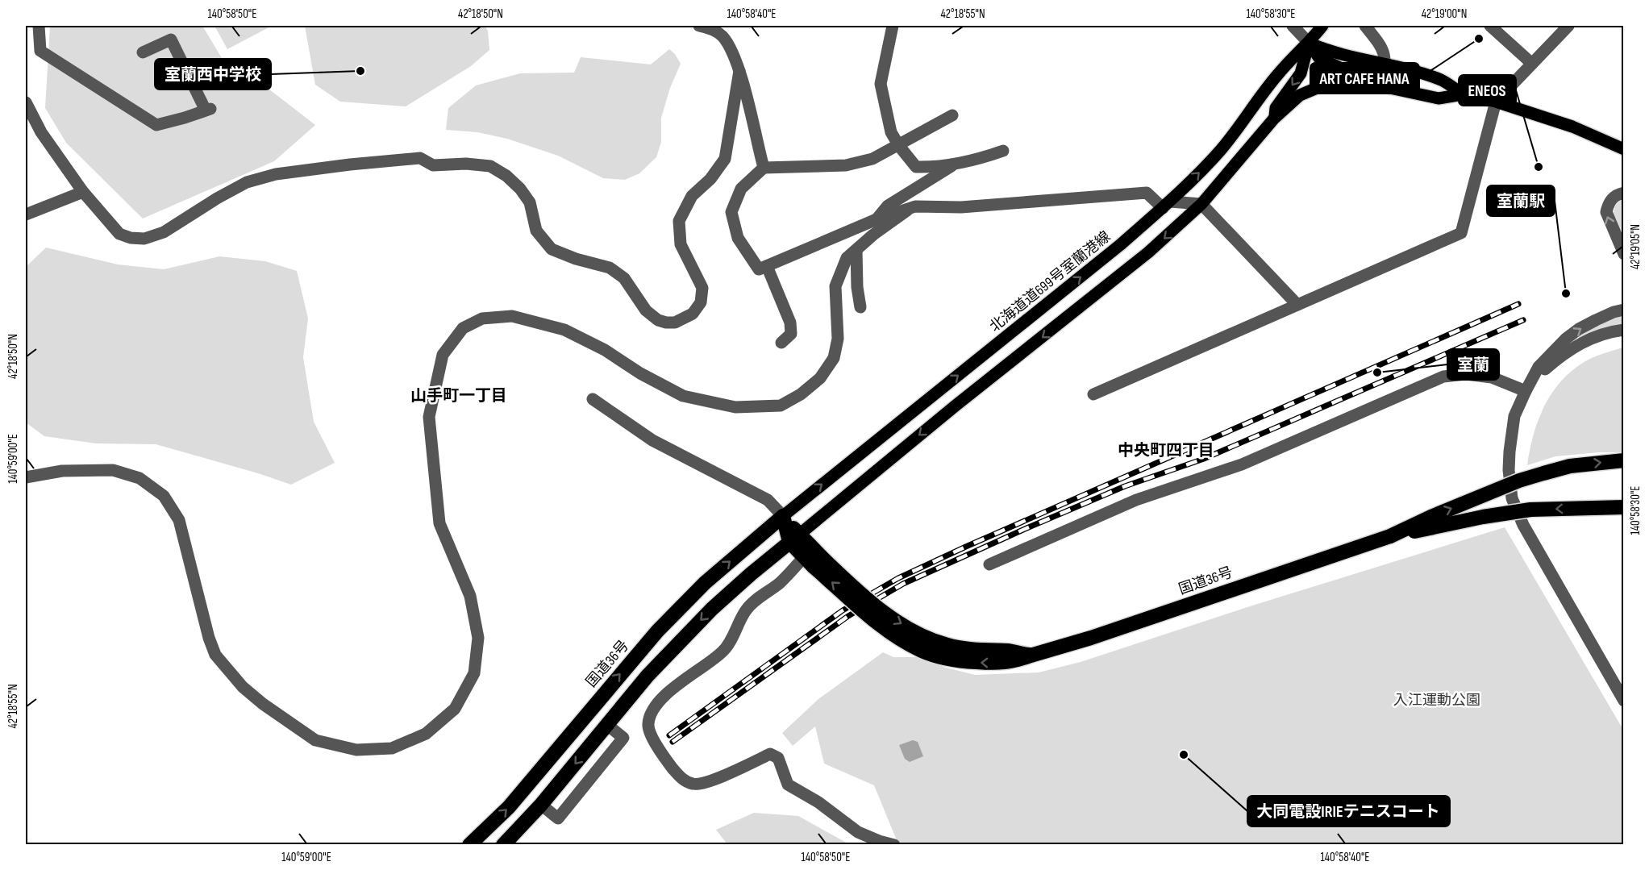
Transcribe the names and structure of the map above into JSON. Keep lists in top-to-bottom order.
{
  "streets": {
    "highway": ["国道36号"],
    "main road": ["北海道道699号室蘭港線"]
  },
  "crossings": [
    ["北海道道699号室蘭港線", "国道36号"]
  ],
  "districts": ["山手町一丁目", "中央町四丁目"],
  "parks": ["入江運動公園"],
  "places": [
    "ART CAFE HANA",
    "室蘭西中学校",
    "ENEOS",
    "室蘭駅",
    "室蘭",
    "大同電設IRIEテニスコート"
  ],
  "coordinates": [
    "140°58'50\"E",
    "42°18'50\"N",
    "140°58'40\"E",
    "42°18'55\"N",
    "140°58'30\"E",
    "42°19'00\"N",
    "42°19'05\"N",
    "140°59'00\"E"
  ]
}
